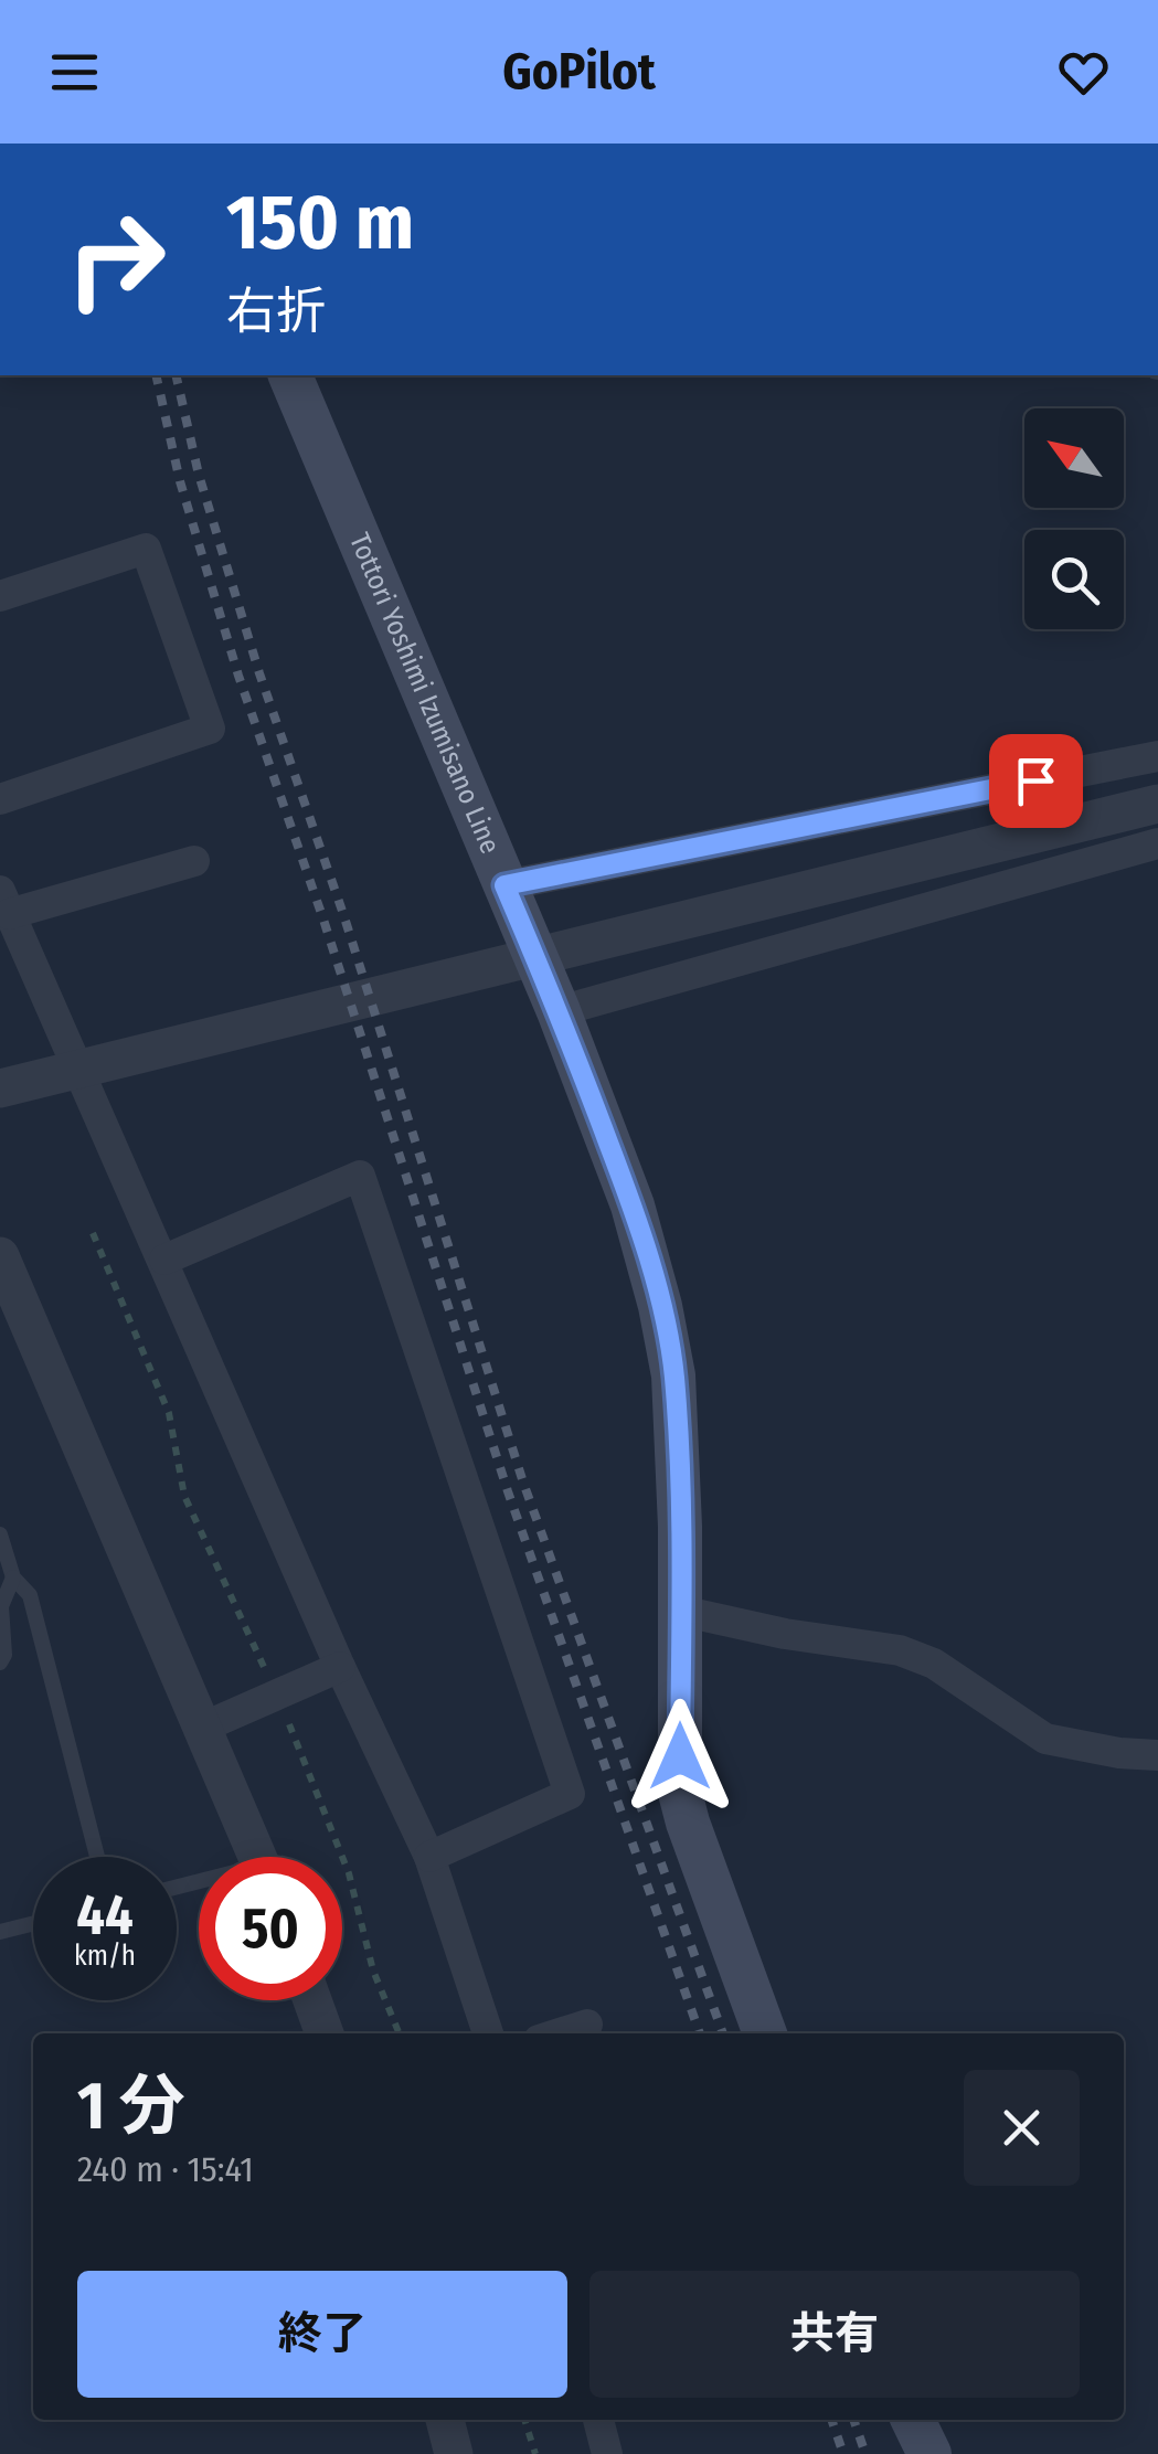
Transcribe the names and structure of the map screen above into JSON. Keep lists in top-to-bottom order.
{
  "streets": {
    "main road": ["Tottori Yoshimi Izumisano Line"]
  },
  "north": "top left",
  "page": {
    "header": "GoPilot",
    "turn": ["150 m", "右折"],
    "speed": "44 km/h",
    "limit": "50",
    "heading": ["1 分", "240 m · 15:41"],
    "buttons": ["終了", "共有"]
  }
}
